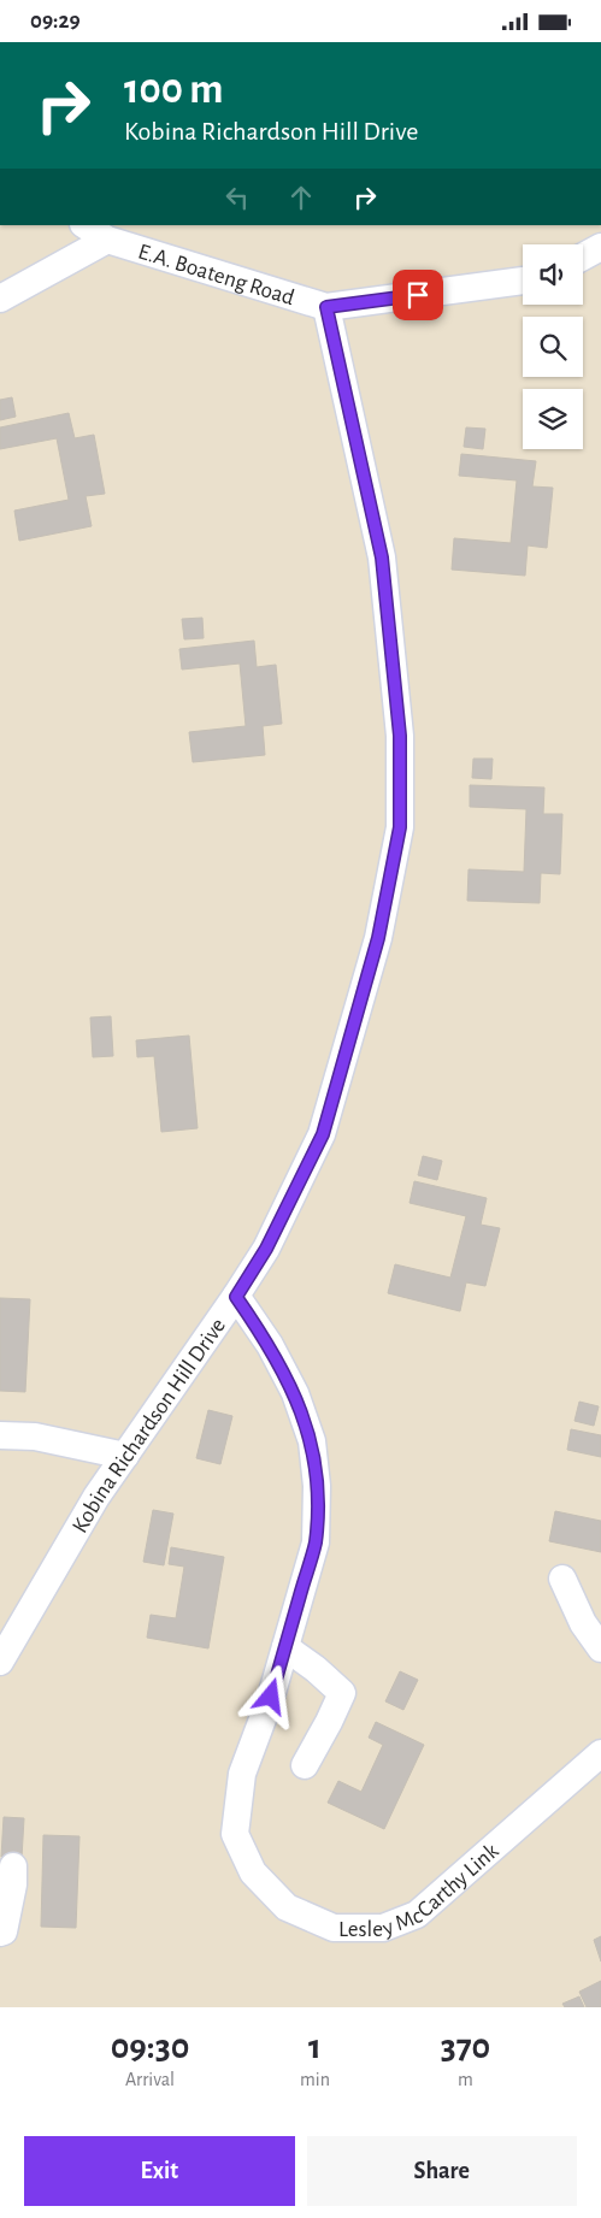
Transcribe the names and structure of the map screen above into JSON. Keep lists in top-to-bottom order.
{
  "streets": {
    "street": ["E.A. Boateng Road", "Kobina Richardson Hill Drive", "Lesley McCarthy Link"]
  },
  "crossings": [
    ["E.A. Boateng Road", "Kobina Richardson Hill Drive"],
    ["Kobina Richardson Hill Drive", "Lesley McCarthy Link"]
  ],
  "page": {
    "status": "09:29",
    "turn": ["100 m", "Kobina Richardson Hill Drive"],
    "eta": [
      "09:30",
      "Arrival",
      "1",
      "min",
      "370",
      "m"
    ],
    "buttons": ["Exit", "Share"]
  }
}
